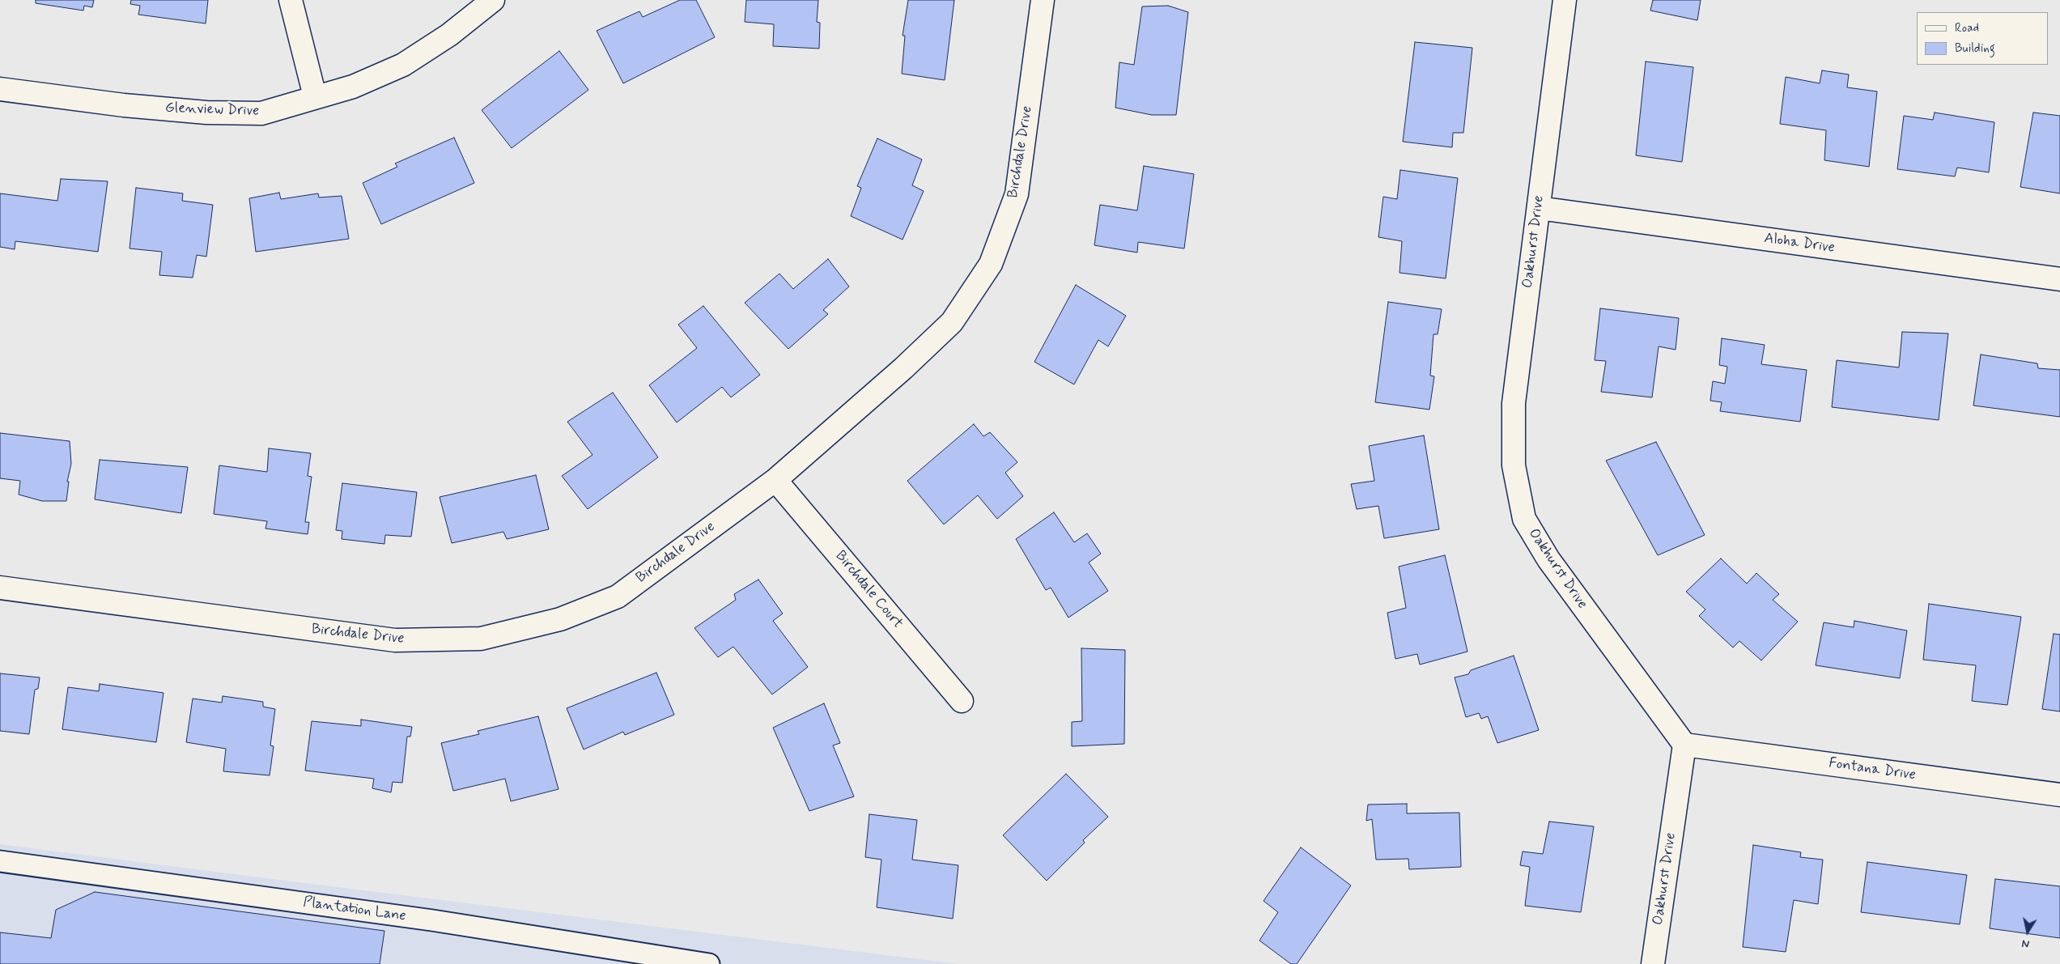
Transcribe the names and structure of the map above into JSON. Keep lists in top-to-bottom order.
{
  "streets": {
    "street": [
      "Glenview Drive",
      "Birchdale Drive",
      "Oakhurst Drive",
      "Aloha Drive",
      "Birchdale Court",
      "Fontana Drive"
    ],
    "lane": ["Plantation Lane"]
  },
  "crossings": [
    ["Birchdale Drive", "Birchdale Court"],
    ["Oakhurst Drive", "Aloha Drive"],
    ["Oakhurst Drive", "Fontana Drive"]
  ],
  "legend": ["Road", "Building"],
  "north": "bottom"
}
